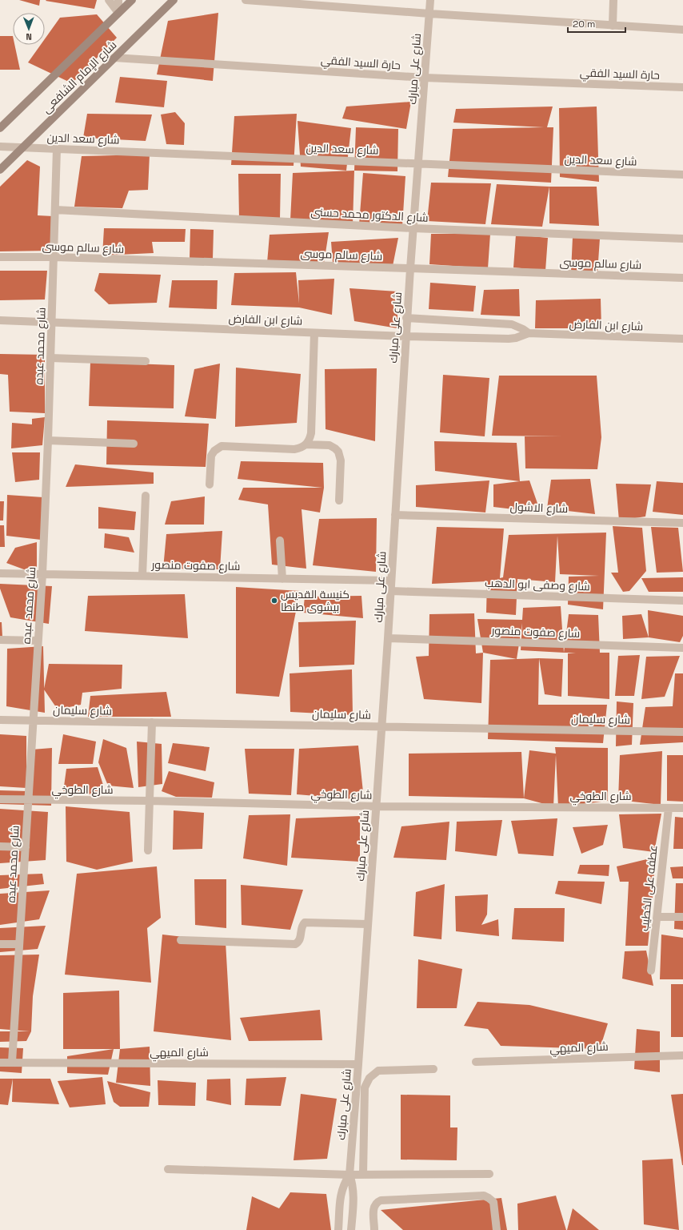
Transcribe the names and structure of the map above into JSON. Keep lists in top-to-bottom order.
{
  "streets": {
    "main road": ["شارع الإمام الشافعى"],
    "street": [
      "حارة السيد الفقي",
      "شارع على مبارك",
      "شارع سعد الدين",
      "شارع الدكتور محمد حسنى",
      "شارع سالم موسى",
      "شارع ابن الفارض",
      "شارع محمد عبده",
      "شارع الاشول",
      "شارع صفوت منصور",
      "شارع وصفى ابو الدهب",
      "شارع سليمان",
      "شارع الطوخي",
      "عطفه على الخطيب",
      "شارع الميهي"
    ]
  },
  "crossings": [
    ["حارة السيد الفقي", "شارع على مبارك"],
    ["حارة السيد الفقي", "شارع الإمام الشافعى"],
    ["شارع على مبارك", "شارع سعد الدين"],
    ["شارع على مبارك", "شارع الدكتور محمد حسنى"],
    ["شارع على مبارك", "شارع سالم موسى"],
    ["شارع على مبارك", "شارع ابن الفارض"],
    ["شارع على مبارك", "شارع الاشول"],
    ["شارع على مبارك", "شارع صفوت منصور"],
    ["شارع على مبارك", "شارع وصفى ابو الدهب"],
    ["شارع على مبارك", "شارع سليمان"],
    ["شارع على مبارك", "شارع الطوخي"],
    ["شارع على مبارك", "شارع الميهي"],
    ["شارع الإمام الشافعى", "شارع سعد الدين"],
    ["شارع سعد الدين", "شارع محمد عبده"],
    ["شارع الدكتور محمد حسنى", "شارع محمد عبده"],
    ["شارع سالم موسى", "شارع محمد عبده"],
    ["شارع ابن الفارض", "شارع محمد عبده"],
    ["شارع محمد عبده", "شارع صفوت منصور"],
    ["شارع محمد عبده", "شارع سليمان"],
    ["شارع محمد عبده", "شارع الطوخي"],
    ["شارع محمد عبده", "شارع الميهي"],
    ["شارع الطوخي", "عطفه على الخطيب"]
  ],
  "places": ["كنيسة القديس بيشوى طنطا"],
  "scale_bar": "20 m",
  "north": "bottom"
}
